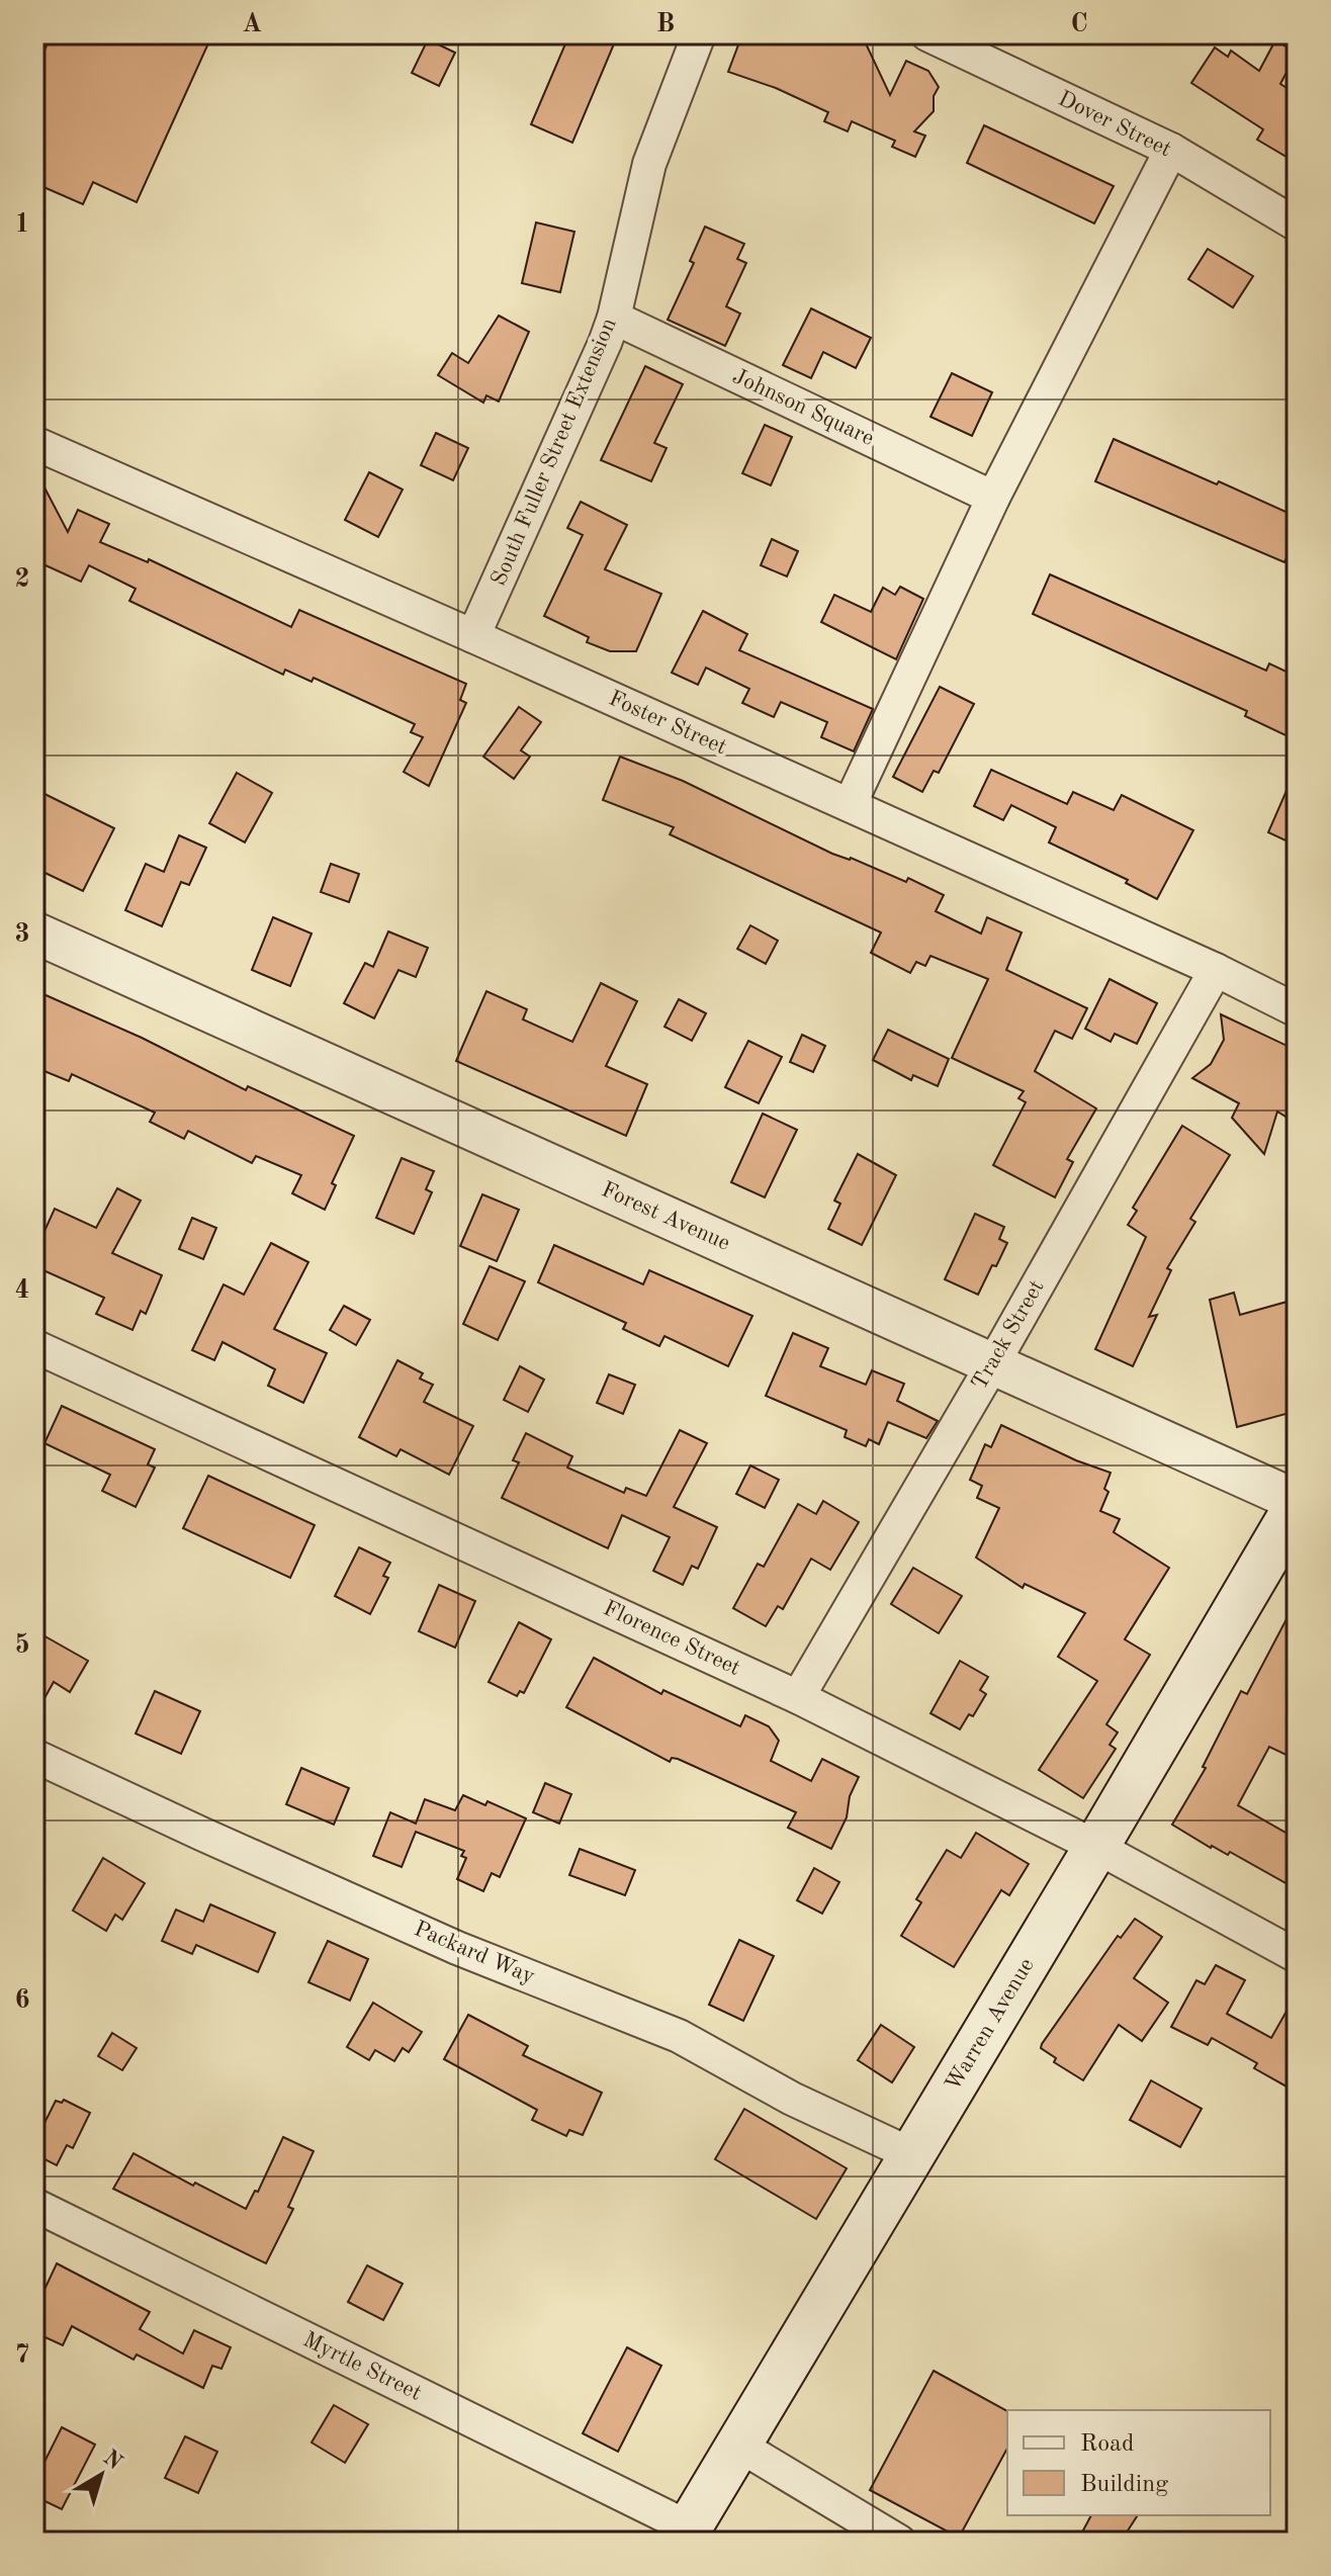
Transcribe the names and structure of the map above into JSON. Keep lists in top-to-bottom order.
{
  "streets": {
    "main road": ["Warren Avenue"],
    "street": [
      "Dover Street",
      "Johnson Square",
      "South Fuller Street Extension",
      "Foster Street",
      "Forest Avenue",
      "Track Street",
      "Florence Street",
      "Packard Way",
      "Myrtle Street"
    ]
  },
  "crossings": [
    ["Johnson Square", "South Fuller Street Extension"],
    ["South Fuller Street Extension", "Foster Street"],
    ["Foster Street", "Track Street"],
    ["Forest Avenue", "Track Street"],
    ["Forest Avenue", "Warren Avenue"],
    ["Track Street", "Florence Street"],
    ["Florence Street", "Warren Avenue"],
    ["Packard Way", "Warren Avenue"],
    ["Warren Avenue", "Myrtle Street"]
  ],
  "legend": ["Road", "Building"],
  "north": "top right",
  "grid": {
    "columns": ["A", "B", "C"],
    "rows": [
      "1",
      "2",
      "3",
      "4",
      "5",
      "6",
      "7"
    ]
  }
}
